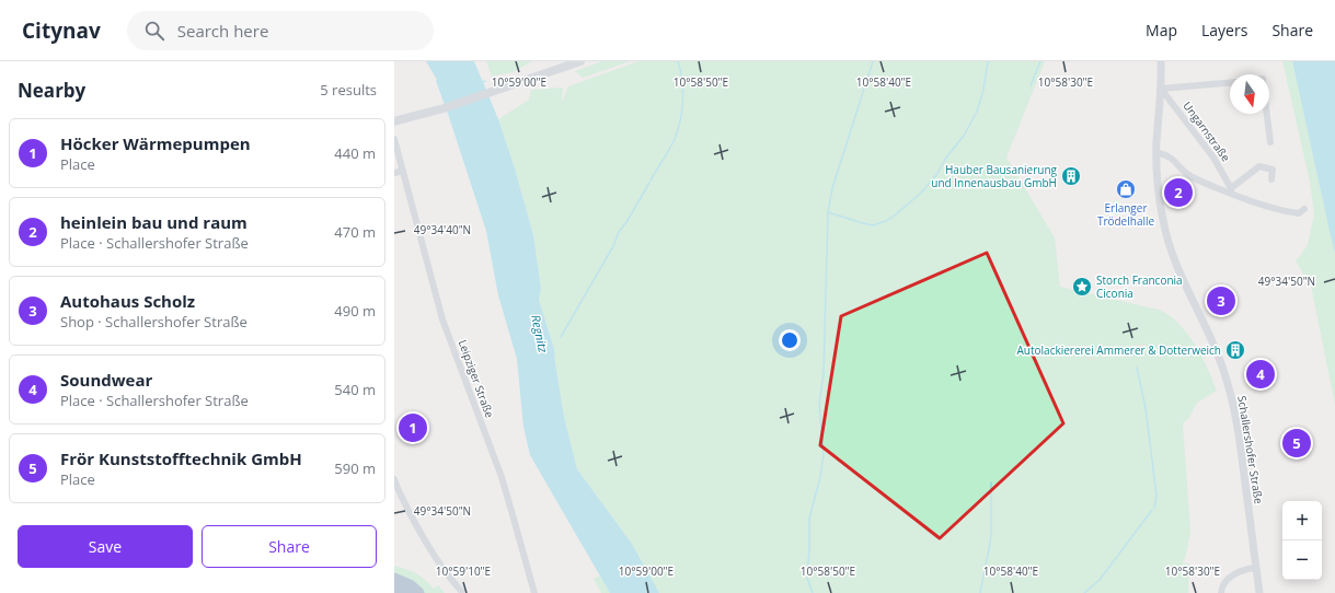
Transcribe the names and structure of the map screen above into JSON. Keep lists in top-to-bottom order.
{
  "streets": {
    "street": ["Ungarnstraße", "Leipziger Straße", "Schallershofer Straße"]
  },
  "crossings": [
    ["Ungarnstraße", "Schallershofer Straße"]
  ],
  "water": ["Regnitz"],
  "places": {
    "building": ["Hauber Bausanierung und Innenausbau GmbH", "Autolackiererei Ammerer & Dotterweich"],
    "shop": ["Erlanger Trödelhalle"],
    "place": ["Storch Franconia Ciconia"]
  },
  "north": "bottom",
  "page": {
    "header": "Citynav",
    "search": "Search here",
    "nav": ["Map", "Layers", "Share"],
    "heading": ["Nearby", "5 results"],
    "list": [
      {
        "mark": "1",
        "name": "Höcker Wärmepumpen",
        "note": "Place",
        "value": "440 m"
      },
      {
        "mark": "2",
        "name": "heinlein bau und raum",
        "note": "Place · Schallershofer Straße",
        "value": "470 m"
      },
      {
        "mark": "3",
        "name": "Autohaus Scholz",
        "note": "Shop · Schallershofer Straße",
        "value": "490 m"
      },
      {
        "mark": "4",
        "name": "Soundwear",
        "note": "Place · Schallershofer Straße",
        "value": "540 m"
      },
      {
        "mark": "5",
        "name": "Frör Kunststofftechnik GmbH",
        "note": "Place",
        "value": "590 m"
      }
    ],
    "pins": [
      "2",
      "3",
      "4",
      "1",
      "5"
    ],
    "map_buttons": ["+", "−"],
    "buttons": ["Save", "Share"]
  },
  "coordinates": [
    "10°59'00\"E",
    "10°58'50\"E",
    "10°58'40\"E",
    "10°58'30\"E",
    "49°34'40\"N",
    "49°34'50\"N",
    "10°59'10\"E"
  ]
}
